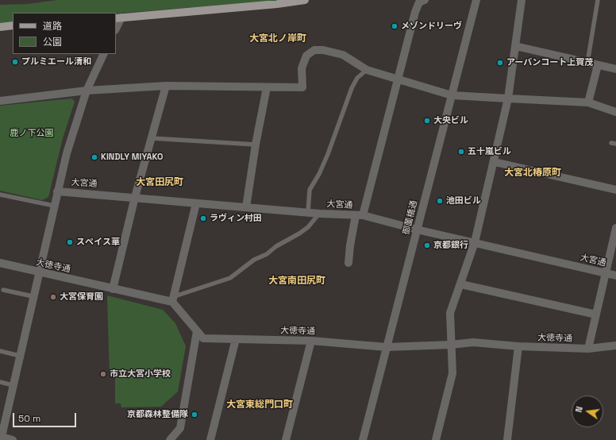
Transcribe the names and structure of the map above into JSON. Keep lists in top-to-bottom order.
{
  "streets": {
    "street": ["大宮通", "御薗橋通", "大徳寺通"]
  },
  "crossings": [
    ["大宮通", "御薗橋通"],
    ["御薗橋通", "大徳寺通"]
  ],
  "districts": [
    "大宮北ノ岸町",
    "大宮北椿原町",
    "大宮田尻町",
    "大宮南田尻町",
    "大宮東総門口町"
  ],
  "parks": ["鹿ノ下公園"],
  "places": [
    "メゾンドリーヴ",
    "プルミエール清和",
    "アーバンコート上賀茂",
    "大央ビル",
    "五十嵐ビル",
    "KINDLY MIYAKO",
    "池田ビル",
    "ラヴィン村田",
    "スペイス華",
    "京都銀行",
    "大宮保育園",
    "市立大宮小学校",
    "京都森林整備隊"
  ],
  "legend": ["道路", "公園"],
  "scale_bar": "50 m",
  "north": "left"
}
